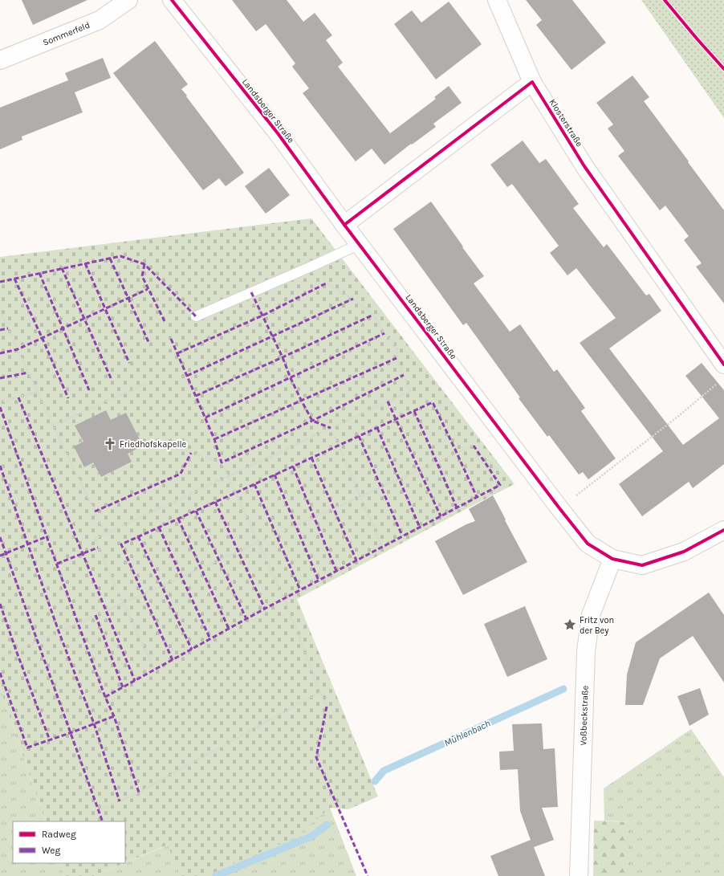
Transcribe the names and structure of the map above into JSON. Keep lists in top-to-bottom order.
{
  "streets": {
    "street": [
      "Sommerfeld",
      "Landsberger Straße",
      "Klosterstraße",
      "Voßbeckstraße"
    ]
  },
  "crossings": [
    ["Landsberger Straße", "Voßbeckstraße"]
  ],
  "water": ["Mühlenbach"],
  "places": {
    "church": ["Friedhofskapelle"],
    "place": ["Fritz von der Bey"]
  },
  "legend": ["Radweg", "Weg"]
}
